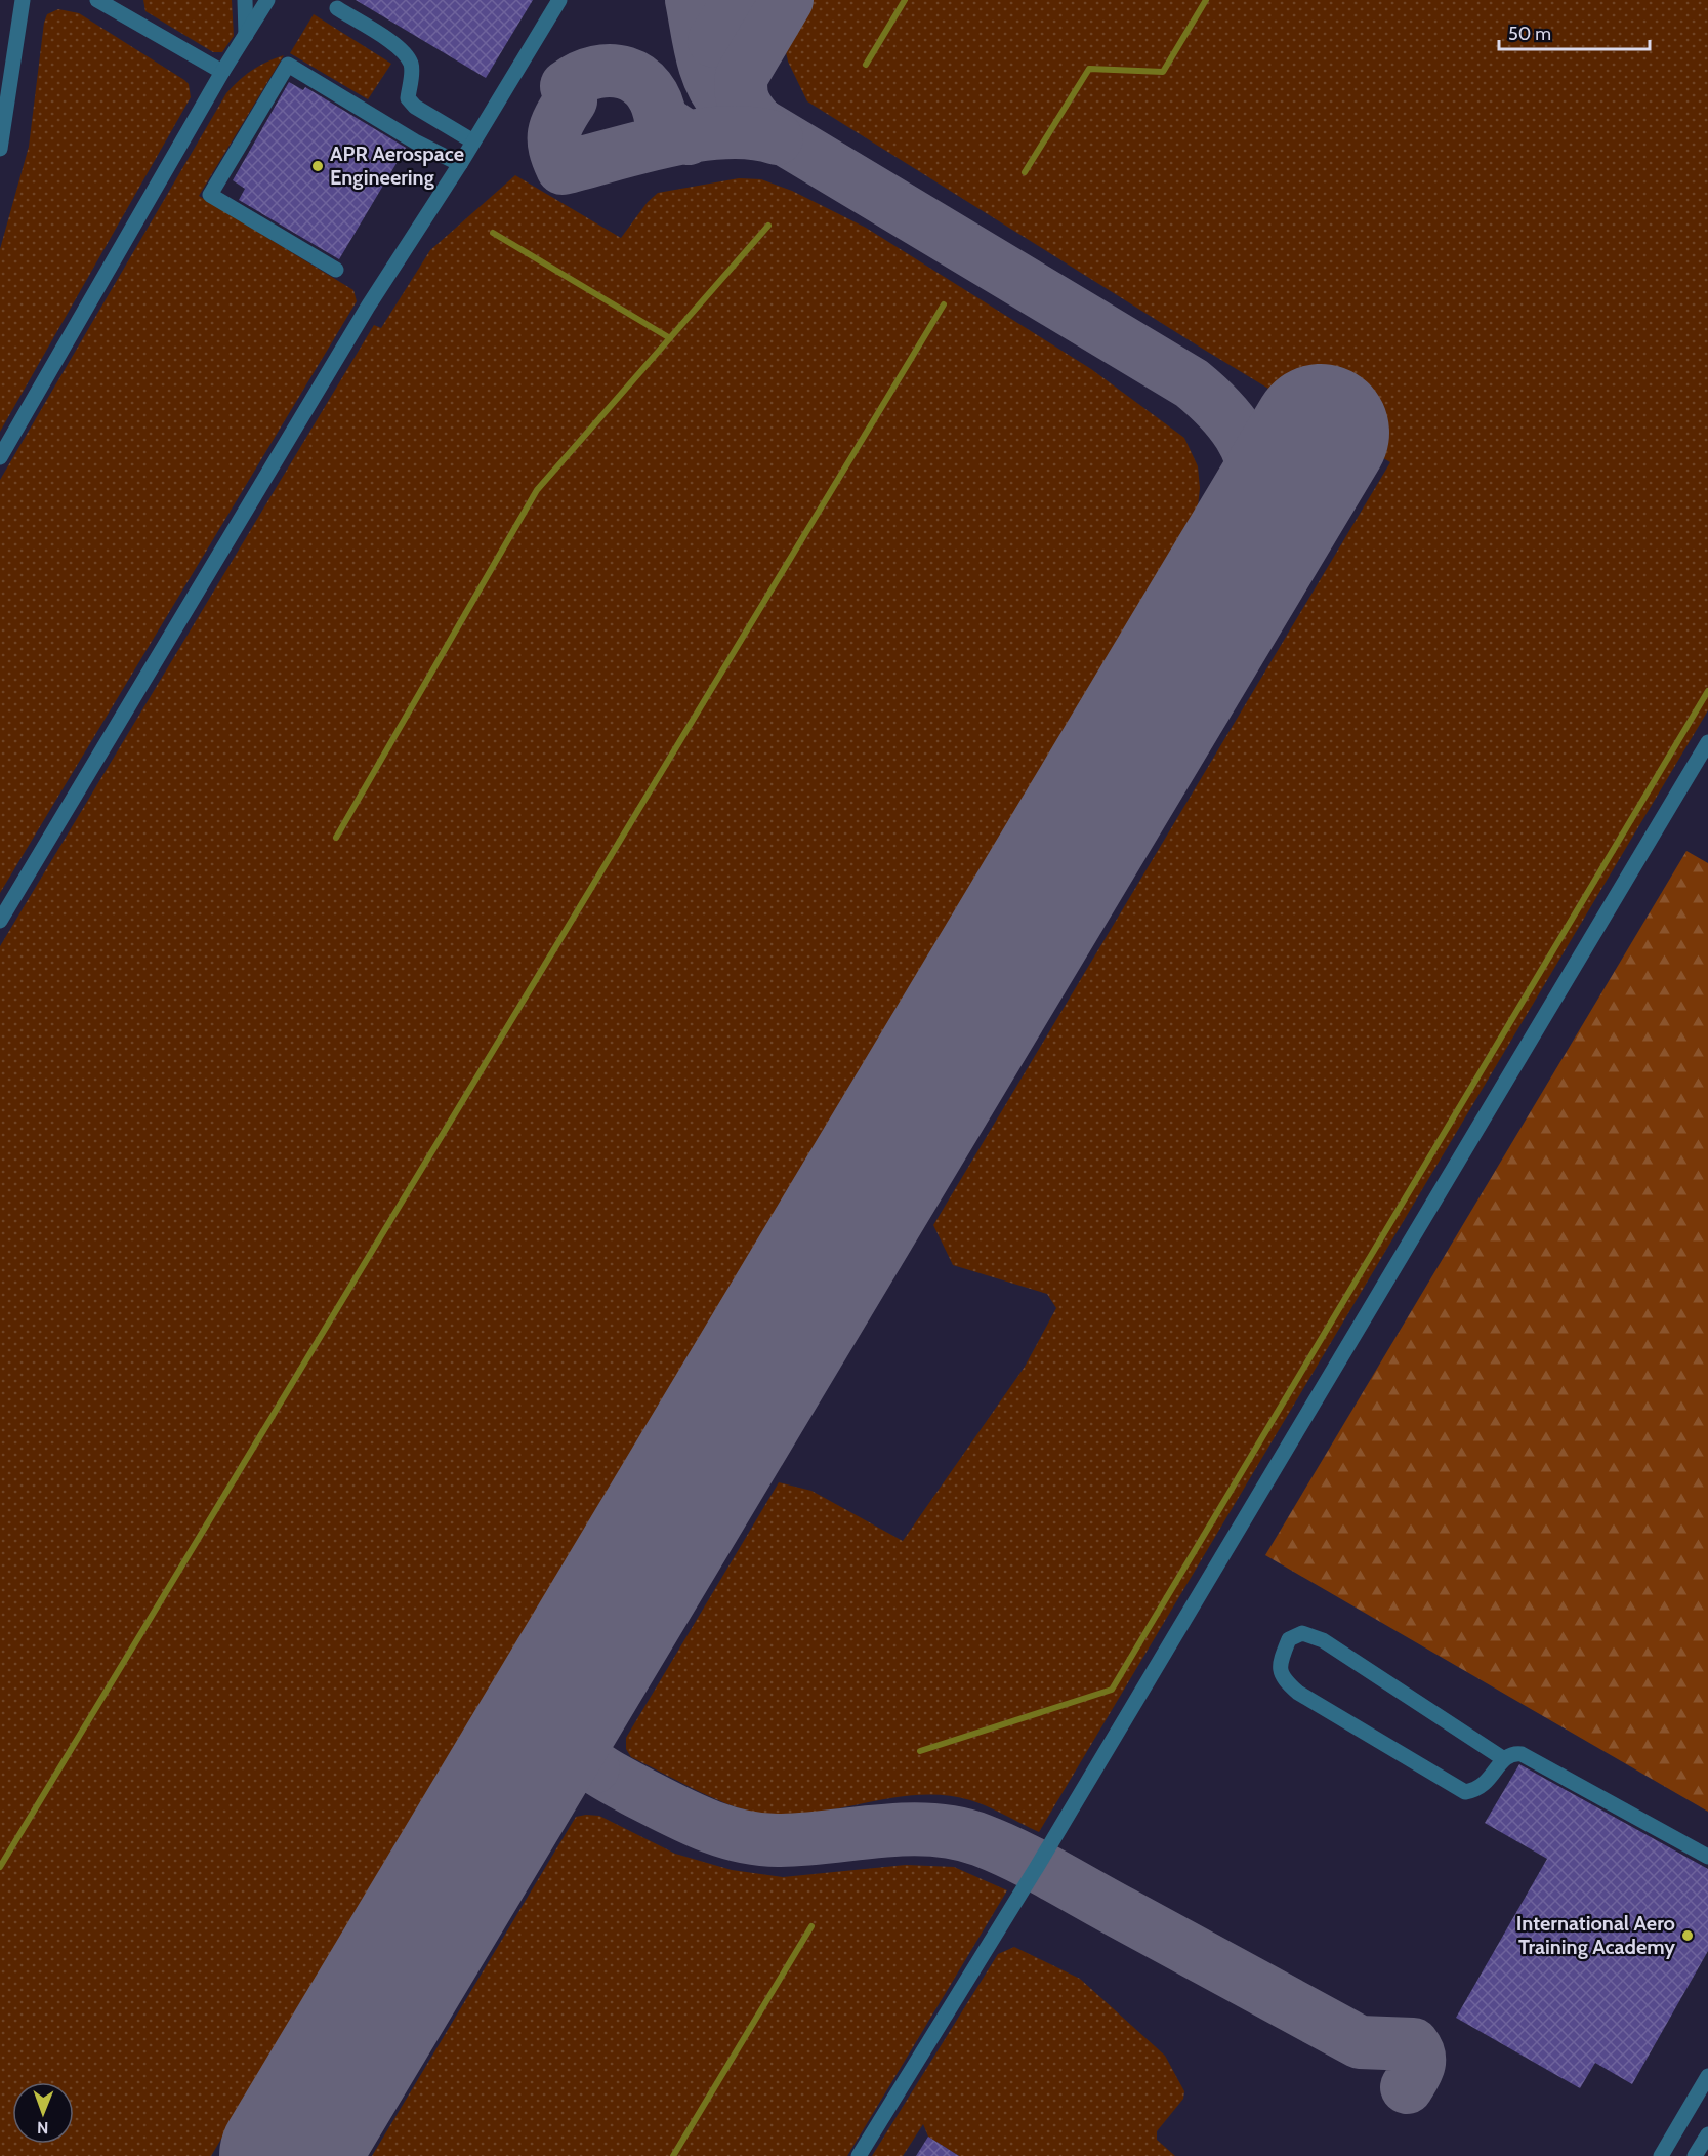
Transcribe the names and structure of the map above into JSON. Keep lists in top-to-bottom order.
{
  "places": ["APR Aerospace Engineering", "International Aero Training Academy"],
  "scale_bar": "50 m",
  "north": "bottom"
}
